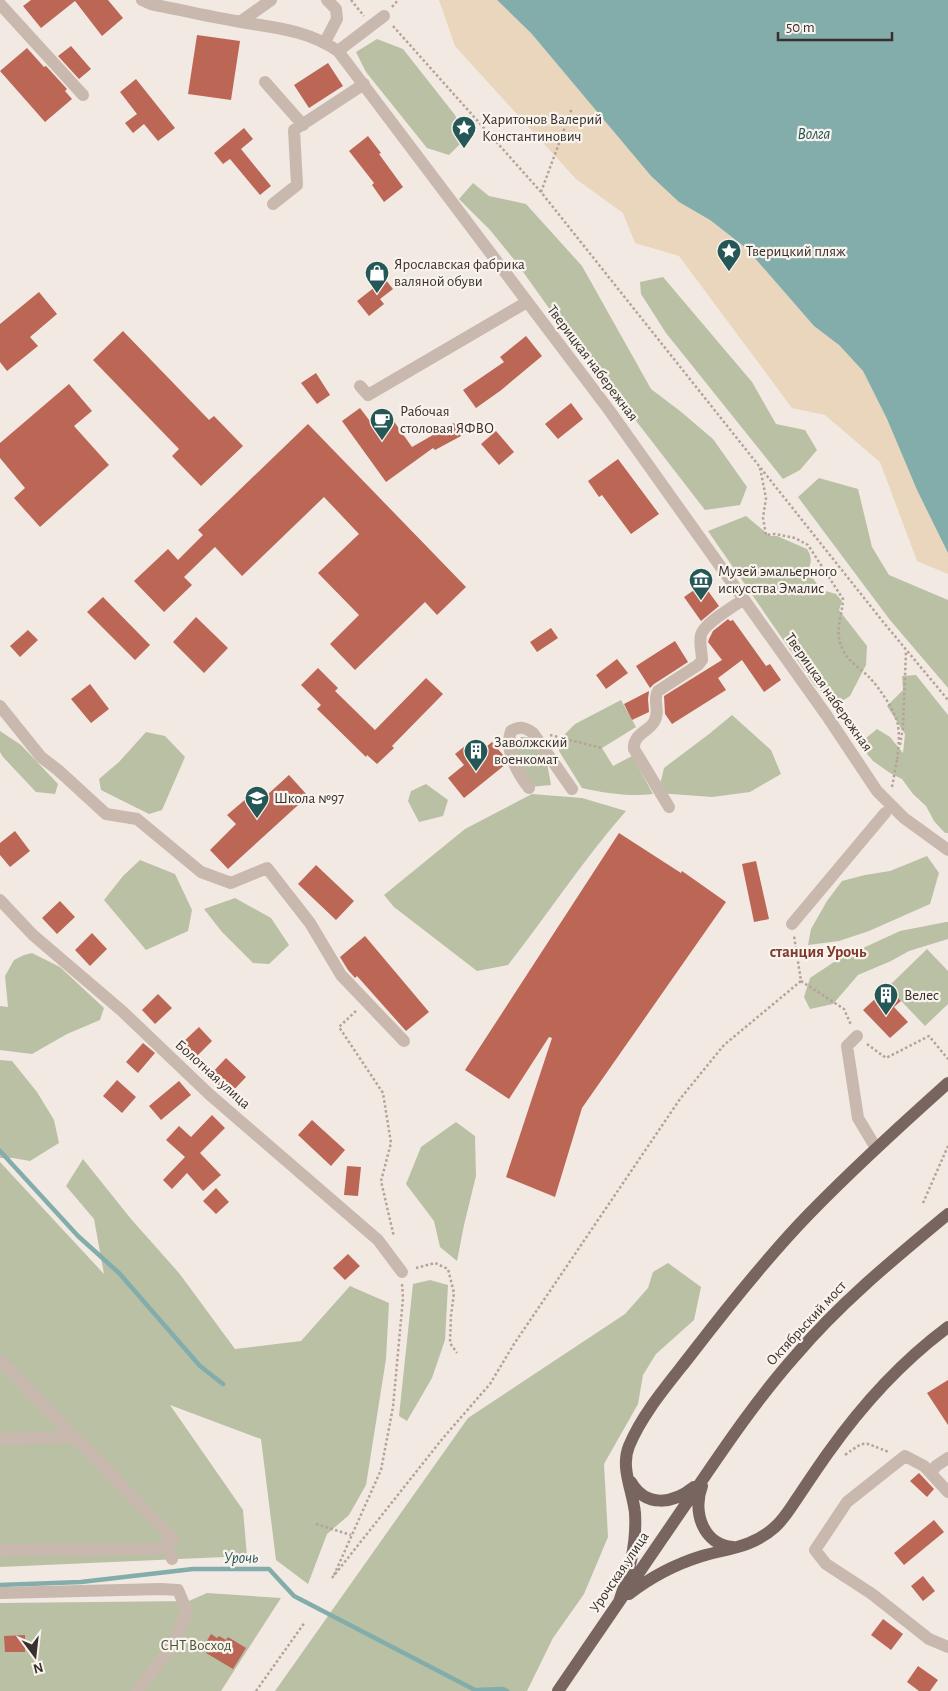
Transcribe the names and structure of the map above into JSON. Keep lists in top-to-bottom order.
{
  "streets": {
    "main road": ["Октябрьский мост", "Урочская улица"],
    "street": ["Тверицкая набережная", "Болотная улица"]
  },
  "crossings": [
    ["Октябрьский мост", "Урочская улица"]
  ],
  "districts": ["станция Урочь"],
  "water": ["Волга", "Урочь"],
  "parks": ["СНТ Восход"],
  "places": {
    "place": ["Харитонов Валерий Константинович", "Тверицкий пляж"],
    "shop": ["Ярославская фабрика валяной обуви"],
    "cafe": ["Рабочая столовая ЯФВО"],
    "museum": ["Музей эмальерного искусства Эмалис"],
    "building": ["Заволжский военкомат", "Велес"],
    "school or university": ["Школа №97"]
  },
  "scale_bar": "50 m",
  "north": "bottom"
}
